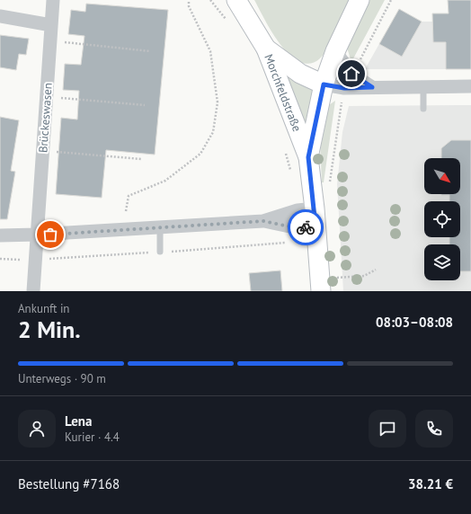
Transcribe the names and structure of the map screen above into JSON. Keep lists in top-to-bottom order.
{
  "streets": {
    "main road": ["Morchfeldstraße"],
    "street": ["Brückeswasen"]
  },
  "north": "bottom right",
  "page": {
    "heading": ["2 Min.", "Ankunft in", "08:03–08:08"],
    "panel": [
      "Lena",
      "Kurier · 4.4",
      "Bestellung #7168",
      "38.21 €"
    ],
    "bar": "Unterwegs · 90 m"
  }
}
